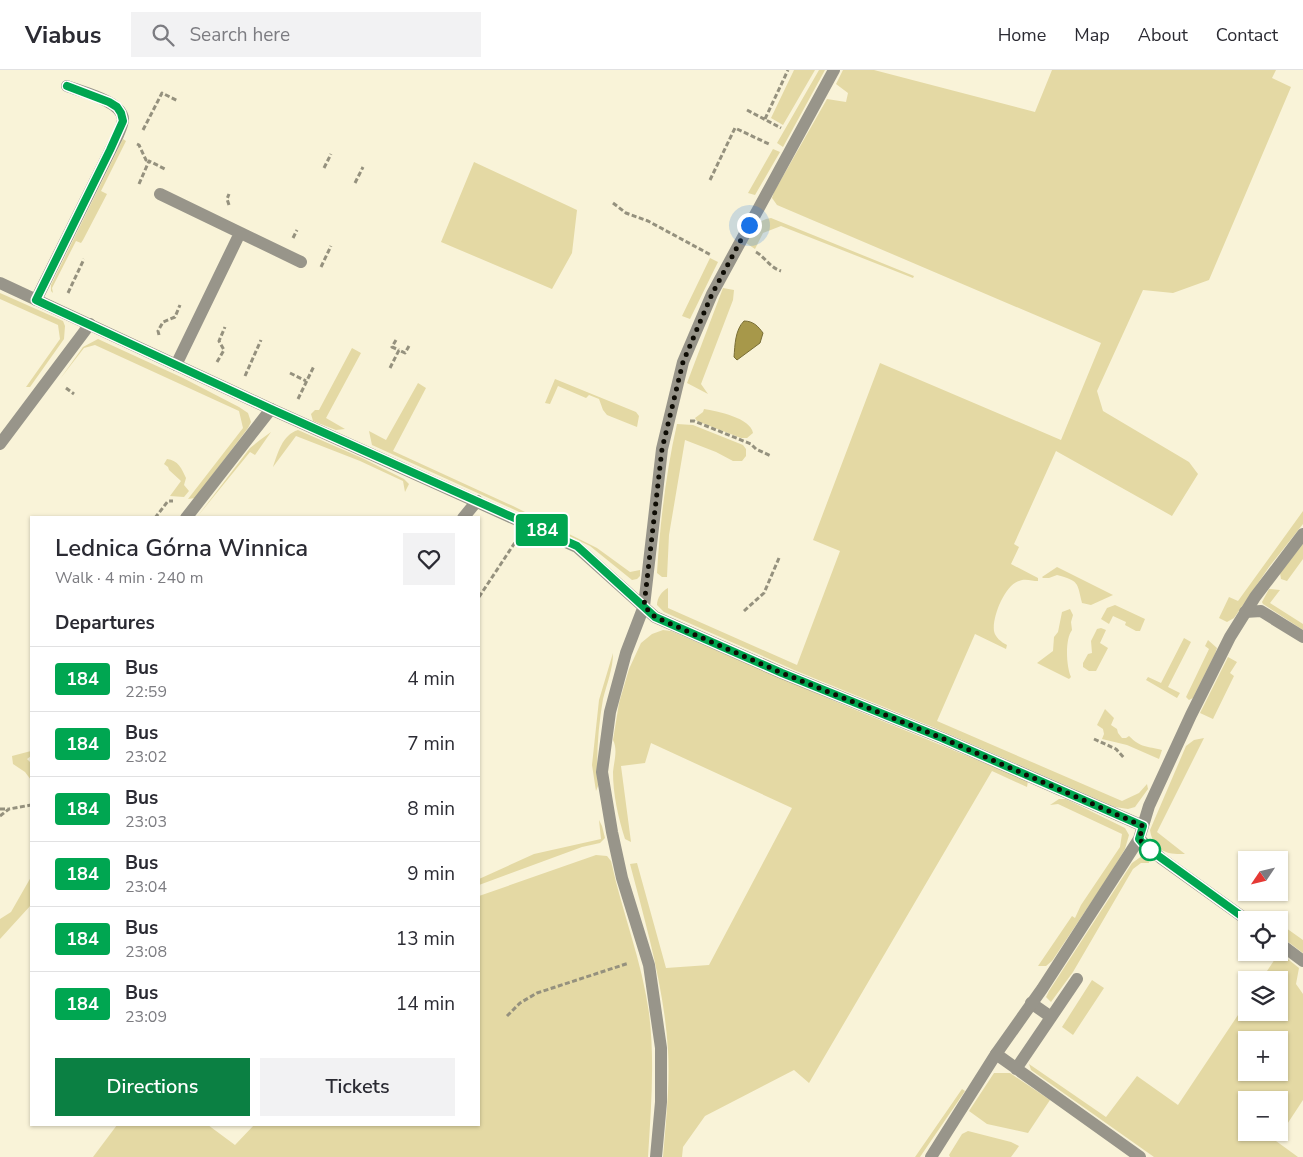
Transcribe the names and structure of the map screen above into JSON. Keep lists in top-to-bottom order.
{
  "lines": ["bus line 184"],
  "north": "bottom left",
  "page": {
    "header": "Viabus",
    "search": "Search here",
    "nav": [
      "Home",
      "Map",
      "About",
      "Contact"
    ],
    "on_map": "184",
    "heading": [
      ["Lednica Górna Winnica", "Walk · 4 min · 240 m"],
      "Departures"
    ],
    "list": [
      {
        "mark": "184",
        "name": "Bus",
        "note": "22:59",
        "value": "4 min"
      },
      {
        "mark": "184",
        "name": "Bus",
        "note": "23:02",
        "value": "7 min"
      },
      {
        "mark": "184",
        "name": "Bus",
        "note": "23:03",
        "value": "8 min"
      },
      {
        "mark": "184",
        "name": "Bus",
        "note": "23:04",
        "value": "9 min"
      },
      {
        "mark": "184",
        "name": "Bus",
        "note": "23:08",
        "value": "13 min"
      },
      {
        "mark": "184",
        "name": "Bus",
        "note": "23:09",
        "value": "14 min"
      }
    ],
    "map_buttons": ["+", "−"],
    "buttons": ["Directions", "Tickets"]
  }
}
